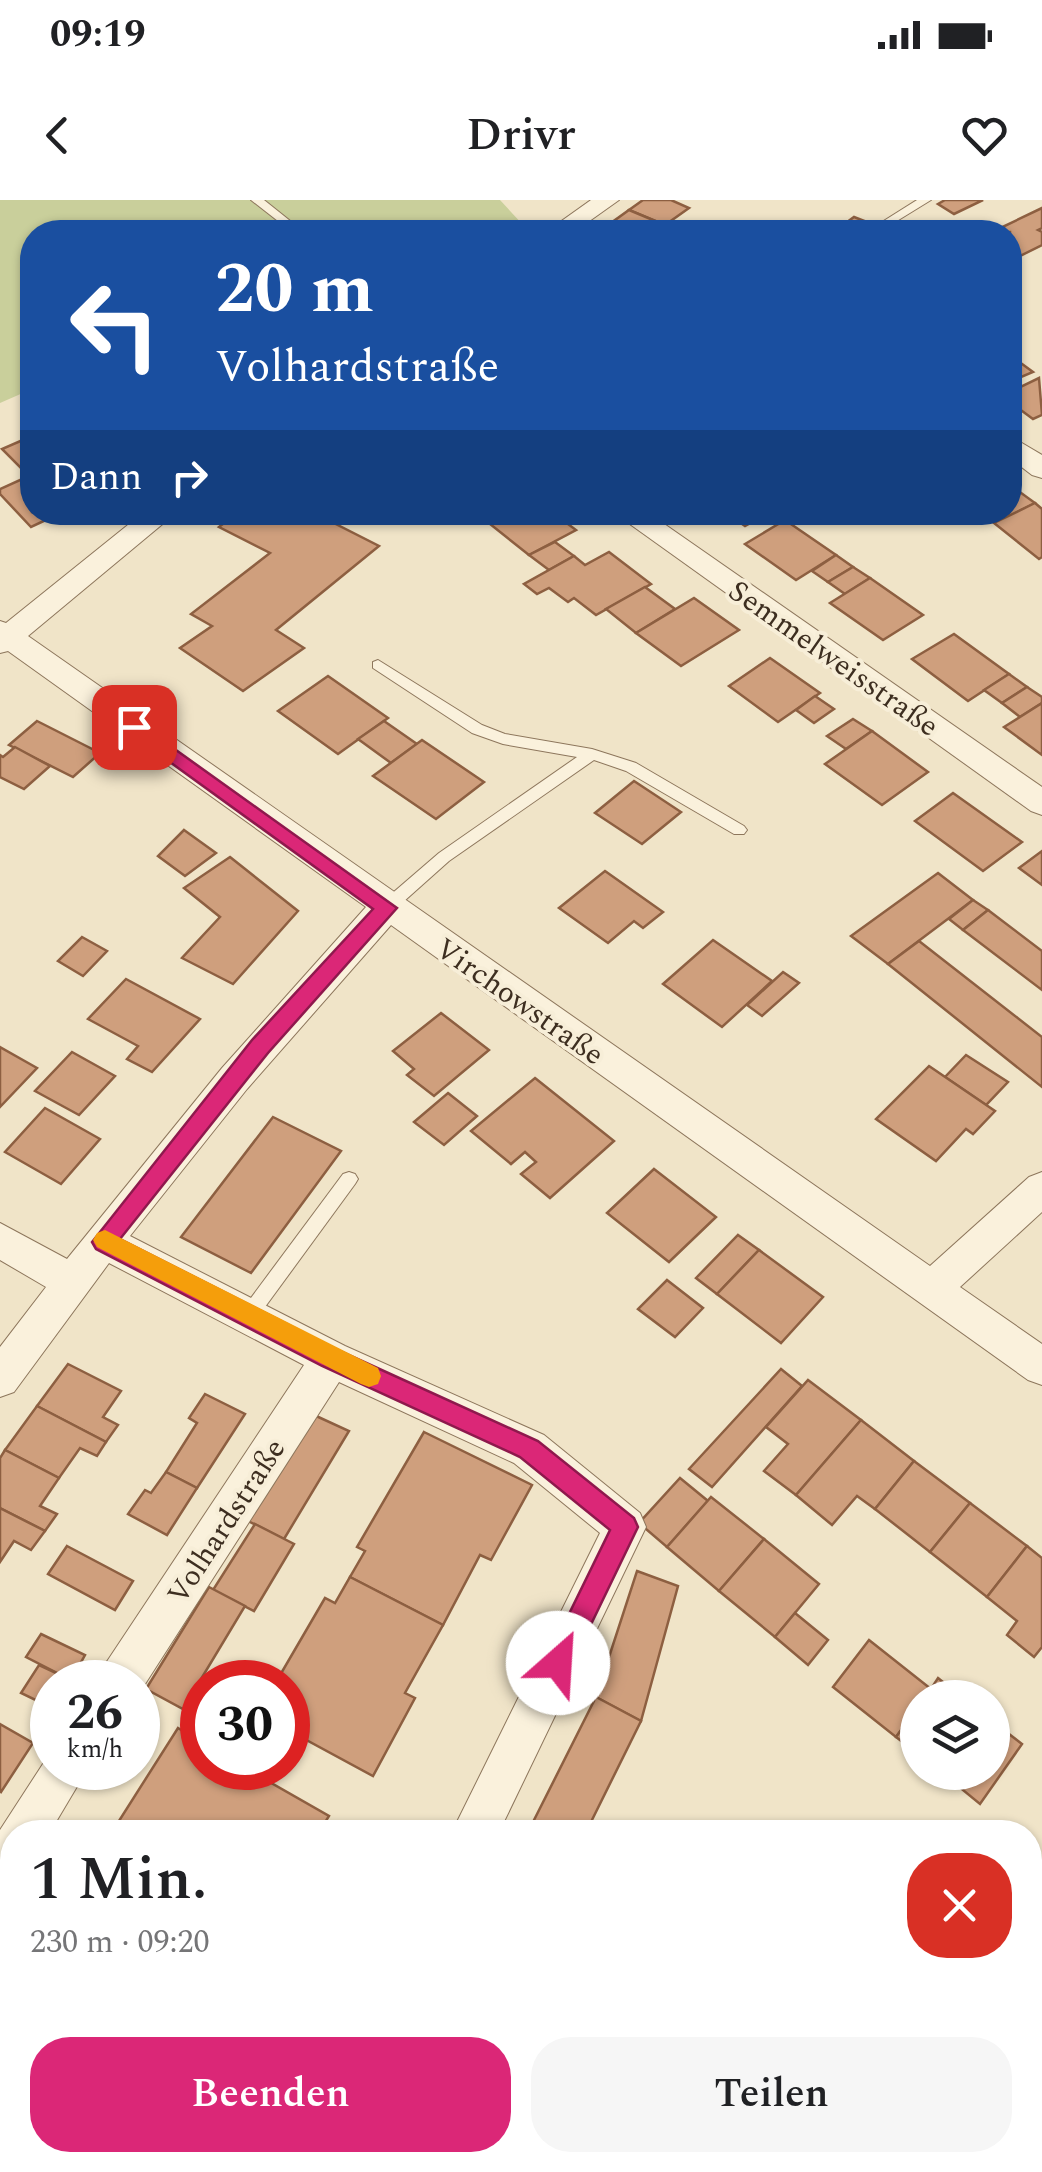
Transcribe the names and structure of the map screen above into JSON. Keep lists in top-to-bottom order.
{
  "streets": {
    "street": ["Semmelweisstraße", "Virchowstraße", "Volhardstraße"]
  },
  "page": {
    "status": "09:19",
    "header": "Drivr",
    "turn": ["20 m", "Volhardstraße"],
    "then": "Dann",
    "speed": "26 km/h",
    "limit": "30",
    "heading": ["1 Min.", "230 m · 09:20"],
    "buttons": ["Beenden", "Teilen"]
  }
}
